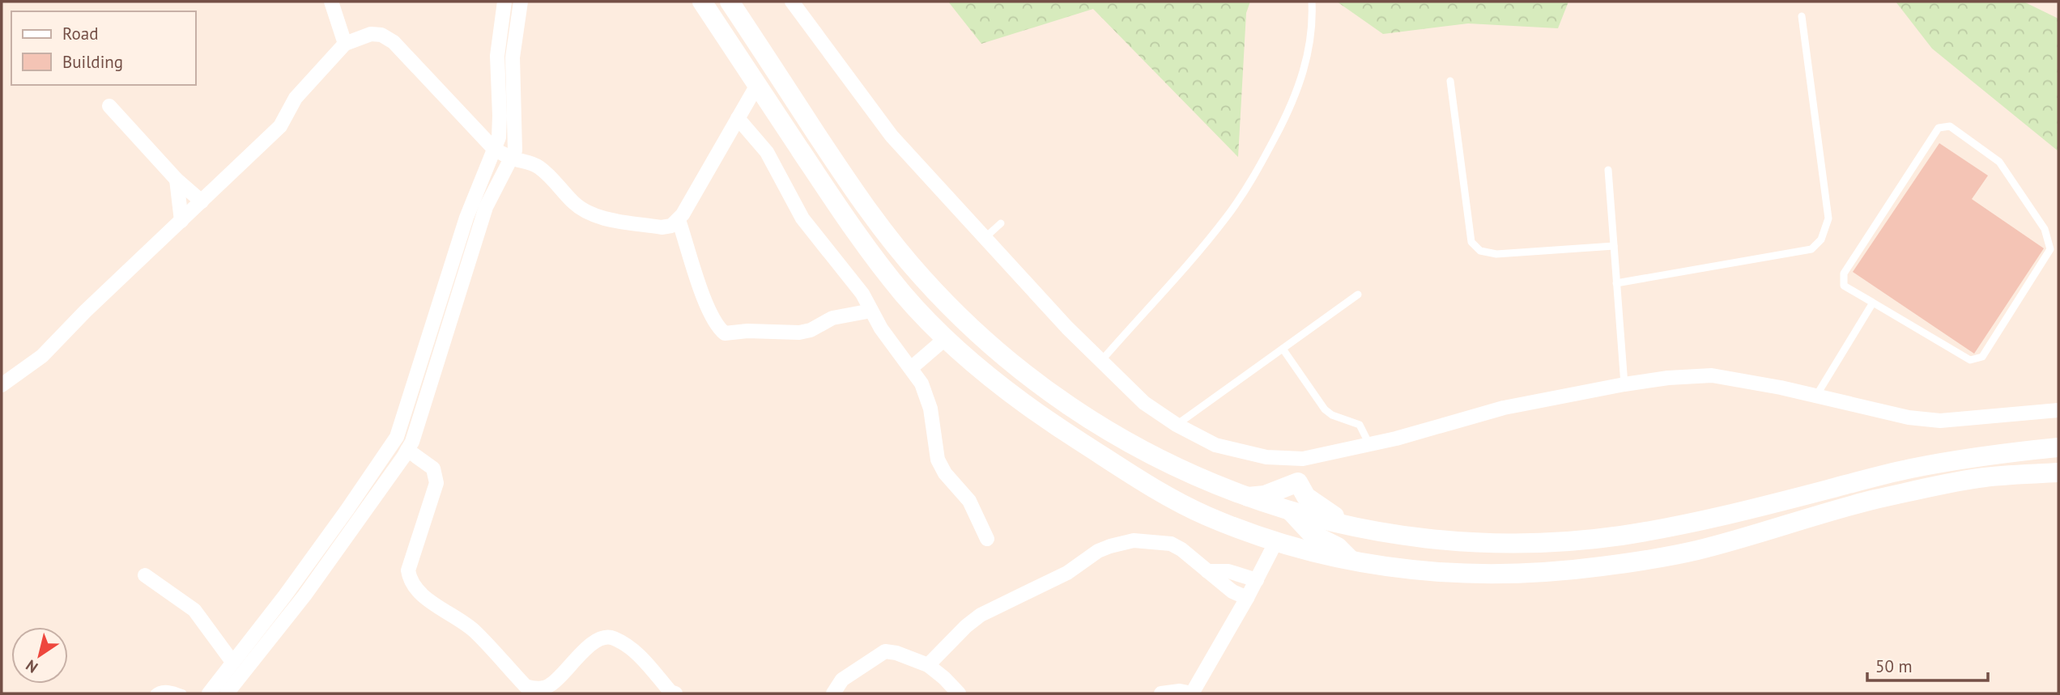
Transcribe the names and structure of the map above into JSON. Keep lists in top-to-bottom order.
{
  "legend": ["Road", "Building"],
  "scale_bar": "50 m",
  "north": "bottom left"
}
